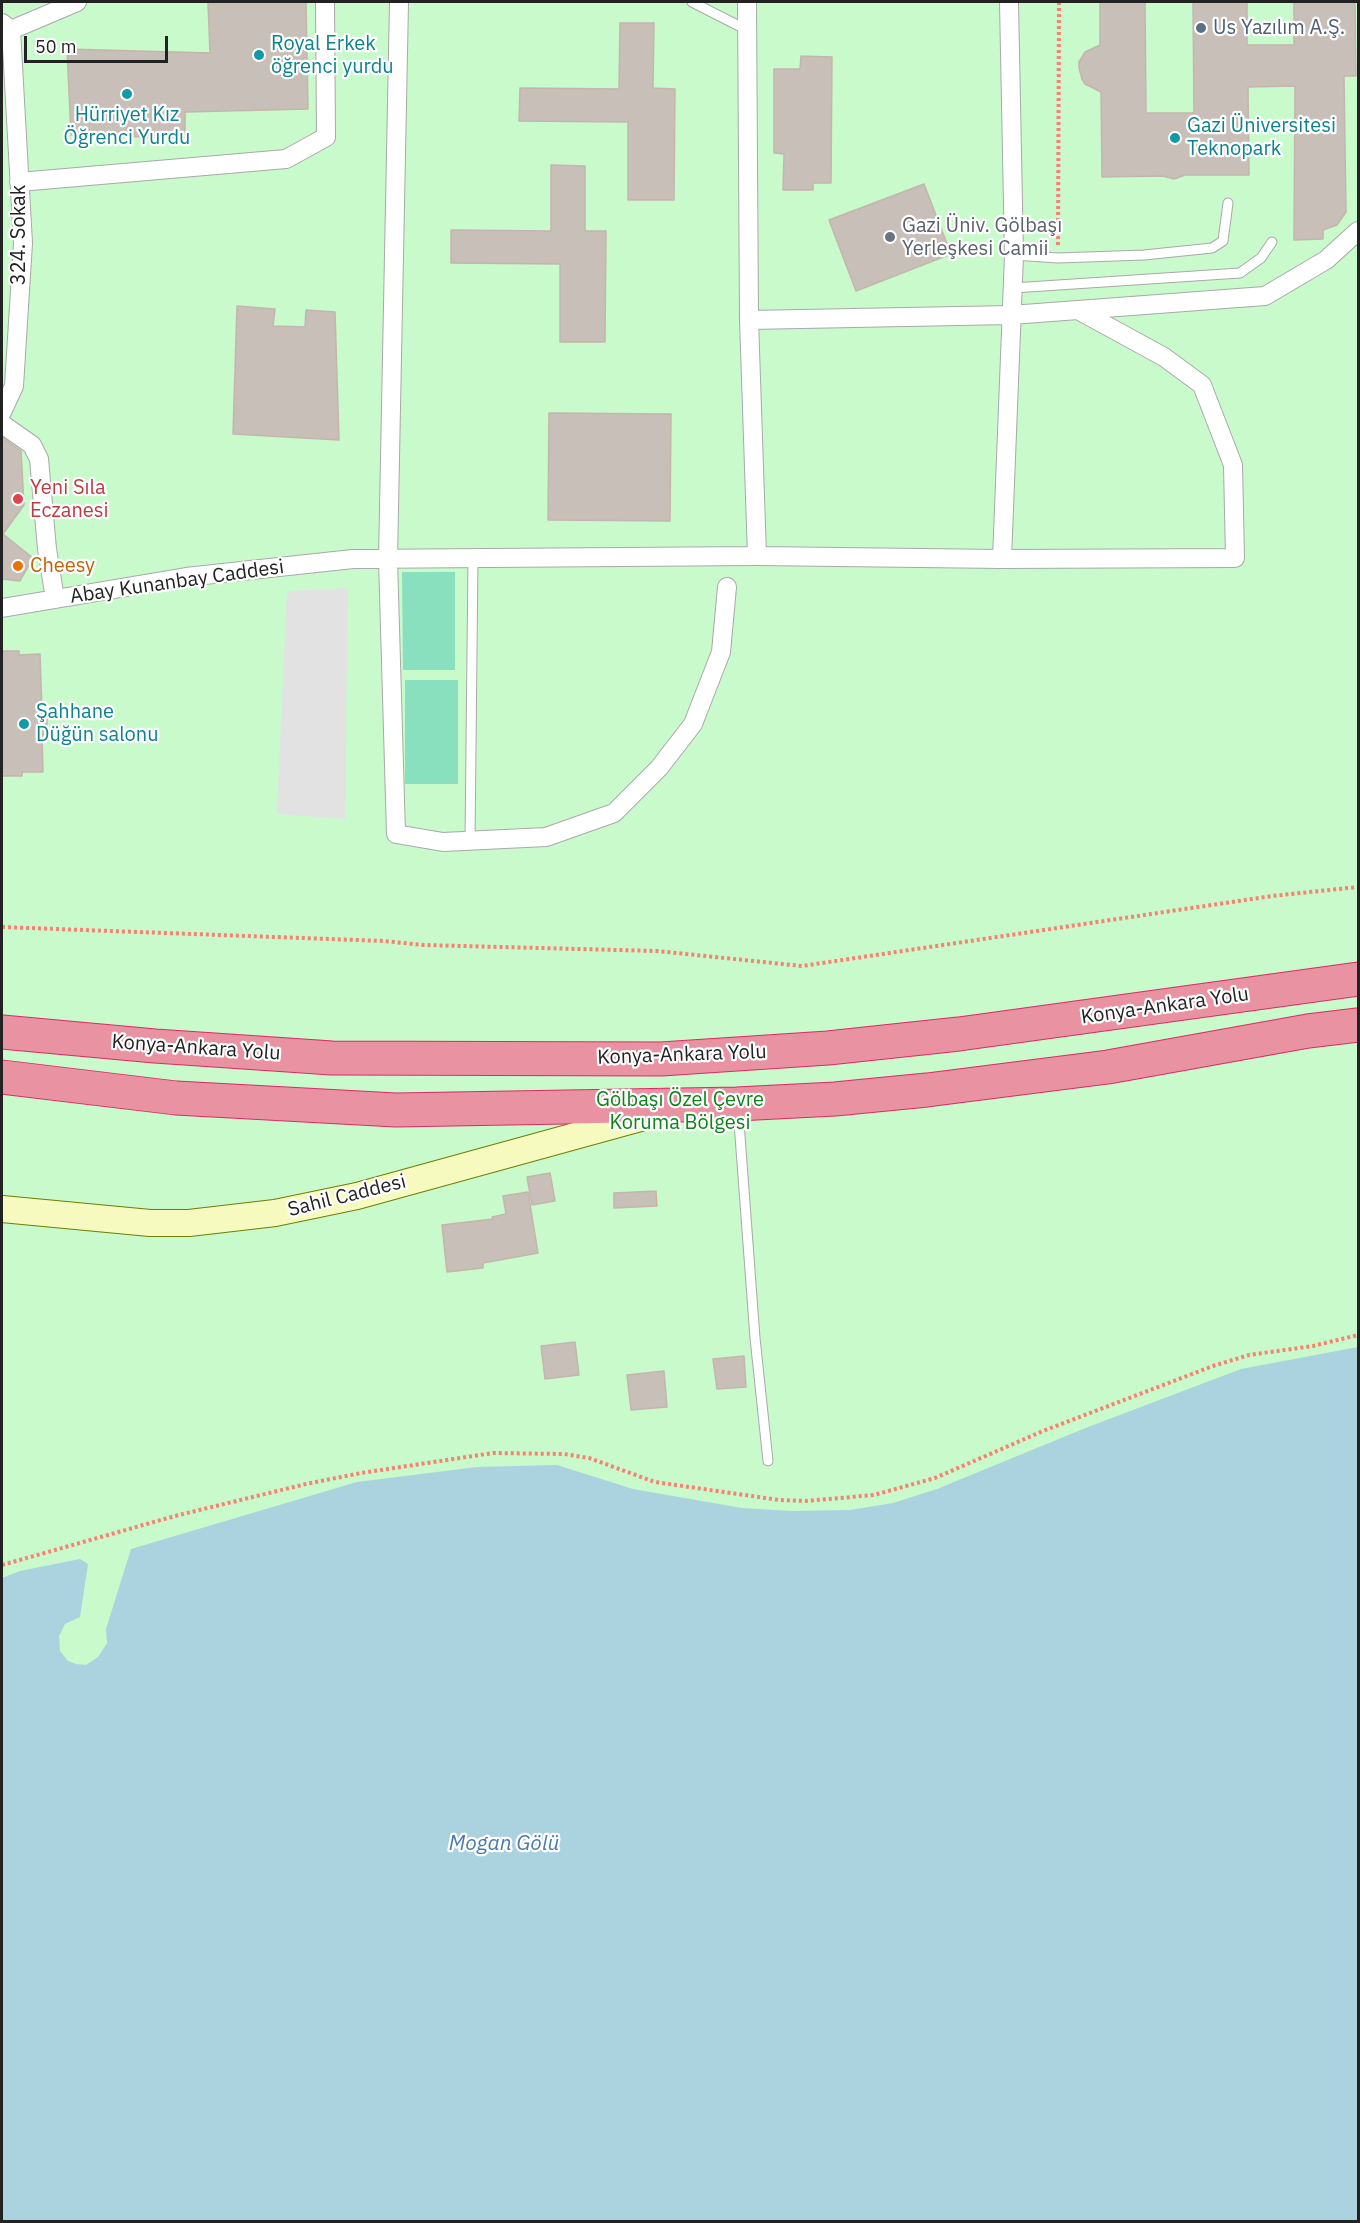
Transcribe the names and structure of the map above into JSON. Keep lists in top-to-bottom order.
{
  "streets": {
    "highway": ["Konya-Ankara Yolu"],
    "street": ["324. Sokak", "Abay Kunanbay Caddesi", "Sahil Caddesi"]
  },
  "water": ["Mogan Gölü"],
  "parks": ["Gölbaşı Özel Çevre Koruma Bölgesi"],
  "places": [
    "Us Yazılım A.Ş.",
    "Royal Erkek öğrenci yurdu",
    "Hürriyet Kız Öğrenci Yurdu",
    "Gazi Üniversitesi Teknopark",
    "Gazi Üniv. Gölbaşı Yerleşkesi Camii",
    "Yeni Sıla Eczanesi",
    "Cheesy",
    "Şahhane Düğün salonu"
  ],
  "scale_bar": "50 m"
}
